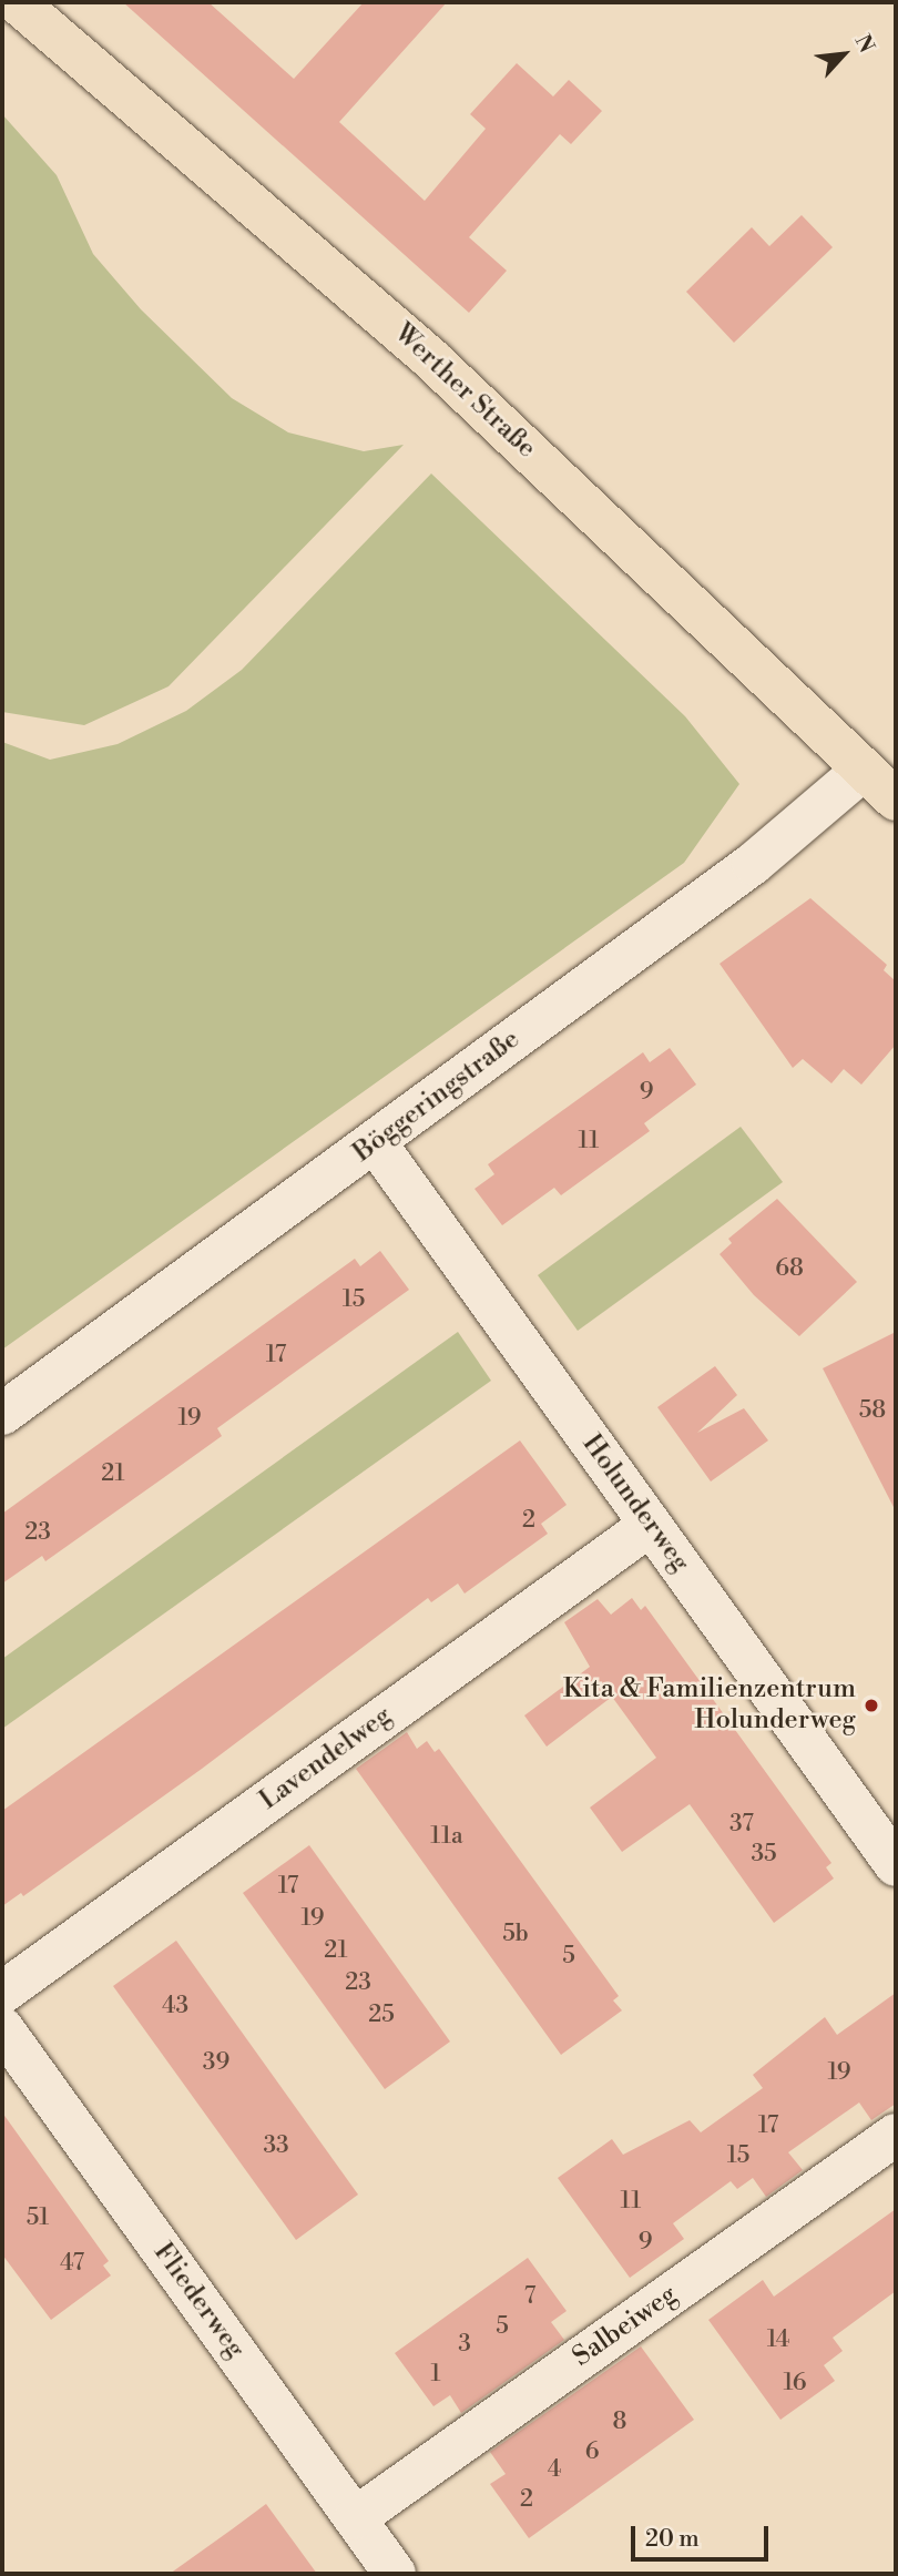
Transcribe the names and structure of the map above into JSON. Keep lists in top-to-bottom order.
{
  "streets": {
    "main road": ["Werther Straße"],
    "street": [
      "Böggeringstraße",
      "Holunderweg",
      "Lavendelweg",
      "Fliederweg",
      "Salbeiweg"
    ]
  },
  "crossings": [
    ["Werther Straße", "Böggeringstraße"],
    ["Böggeringstraße", "Holunderweg"],
    ["Holunderweg", "Lavendelweg"],
    ["Fliederweg", "Salbeiweg"]
  ],
  "places": ["Kita & Familienzentrum Holunderweg"],
  "house_numbers": [
    "9",
    "11",
    "68",
    "15",
    "17",
    "58",
    "19",
    "21",
    "2",
    "23",
    "37",
    "11a",
    "35",
    "17",
    "19",
    "5b",
    "21",
    "5",
    "23",
    "43",
    "25",
    "39",
    "19",
    "17",
    "33",
    "15",
    "11",
    "51",
    "9",
    "47",
    "7",
    "5",
    "14",
    "3",
    "1",
    "16",
    "8",
    "6",
    "4",
    "2"
  ],
  "scale_bar": "20 m",
  "north": "top right"
}
